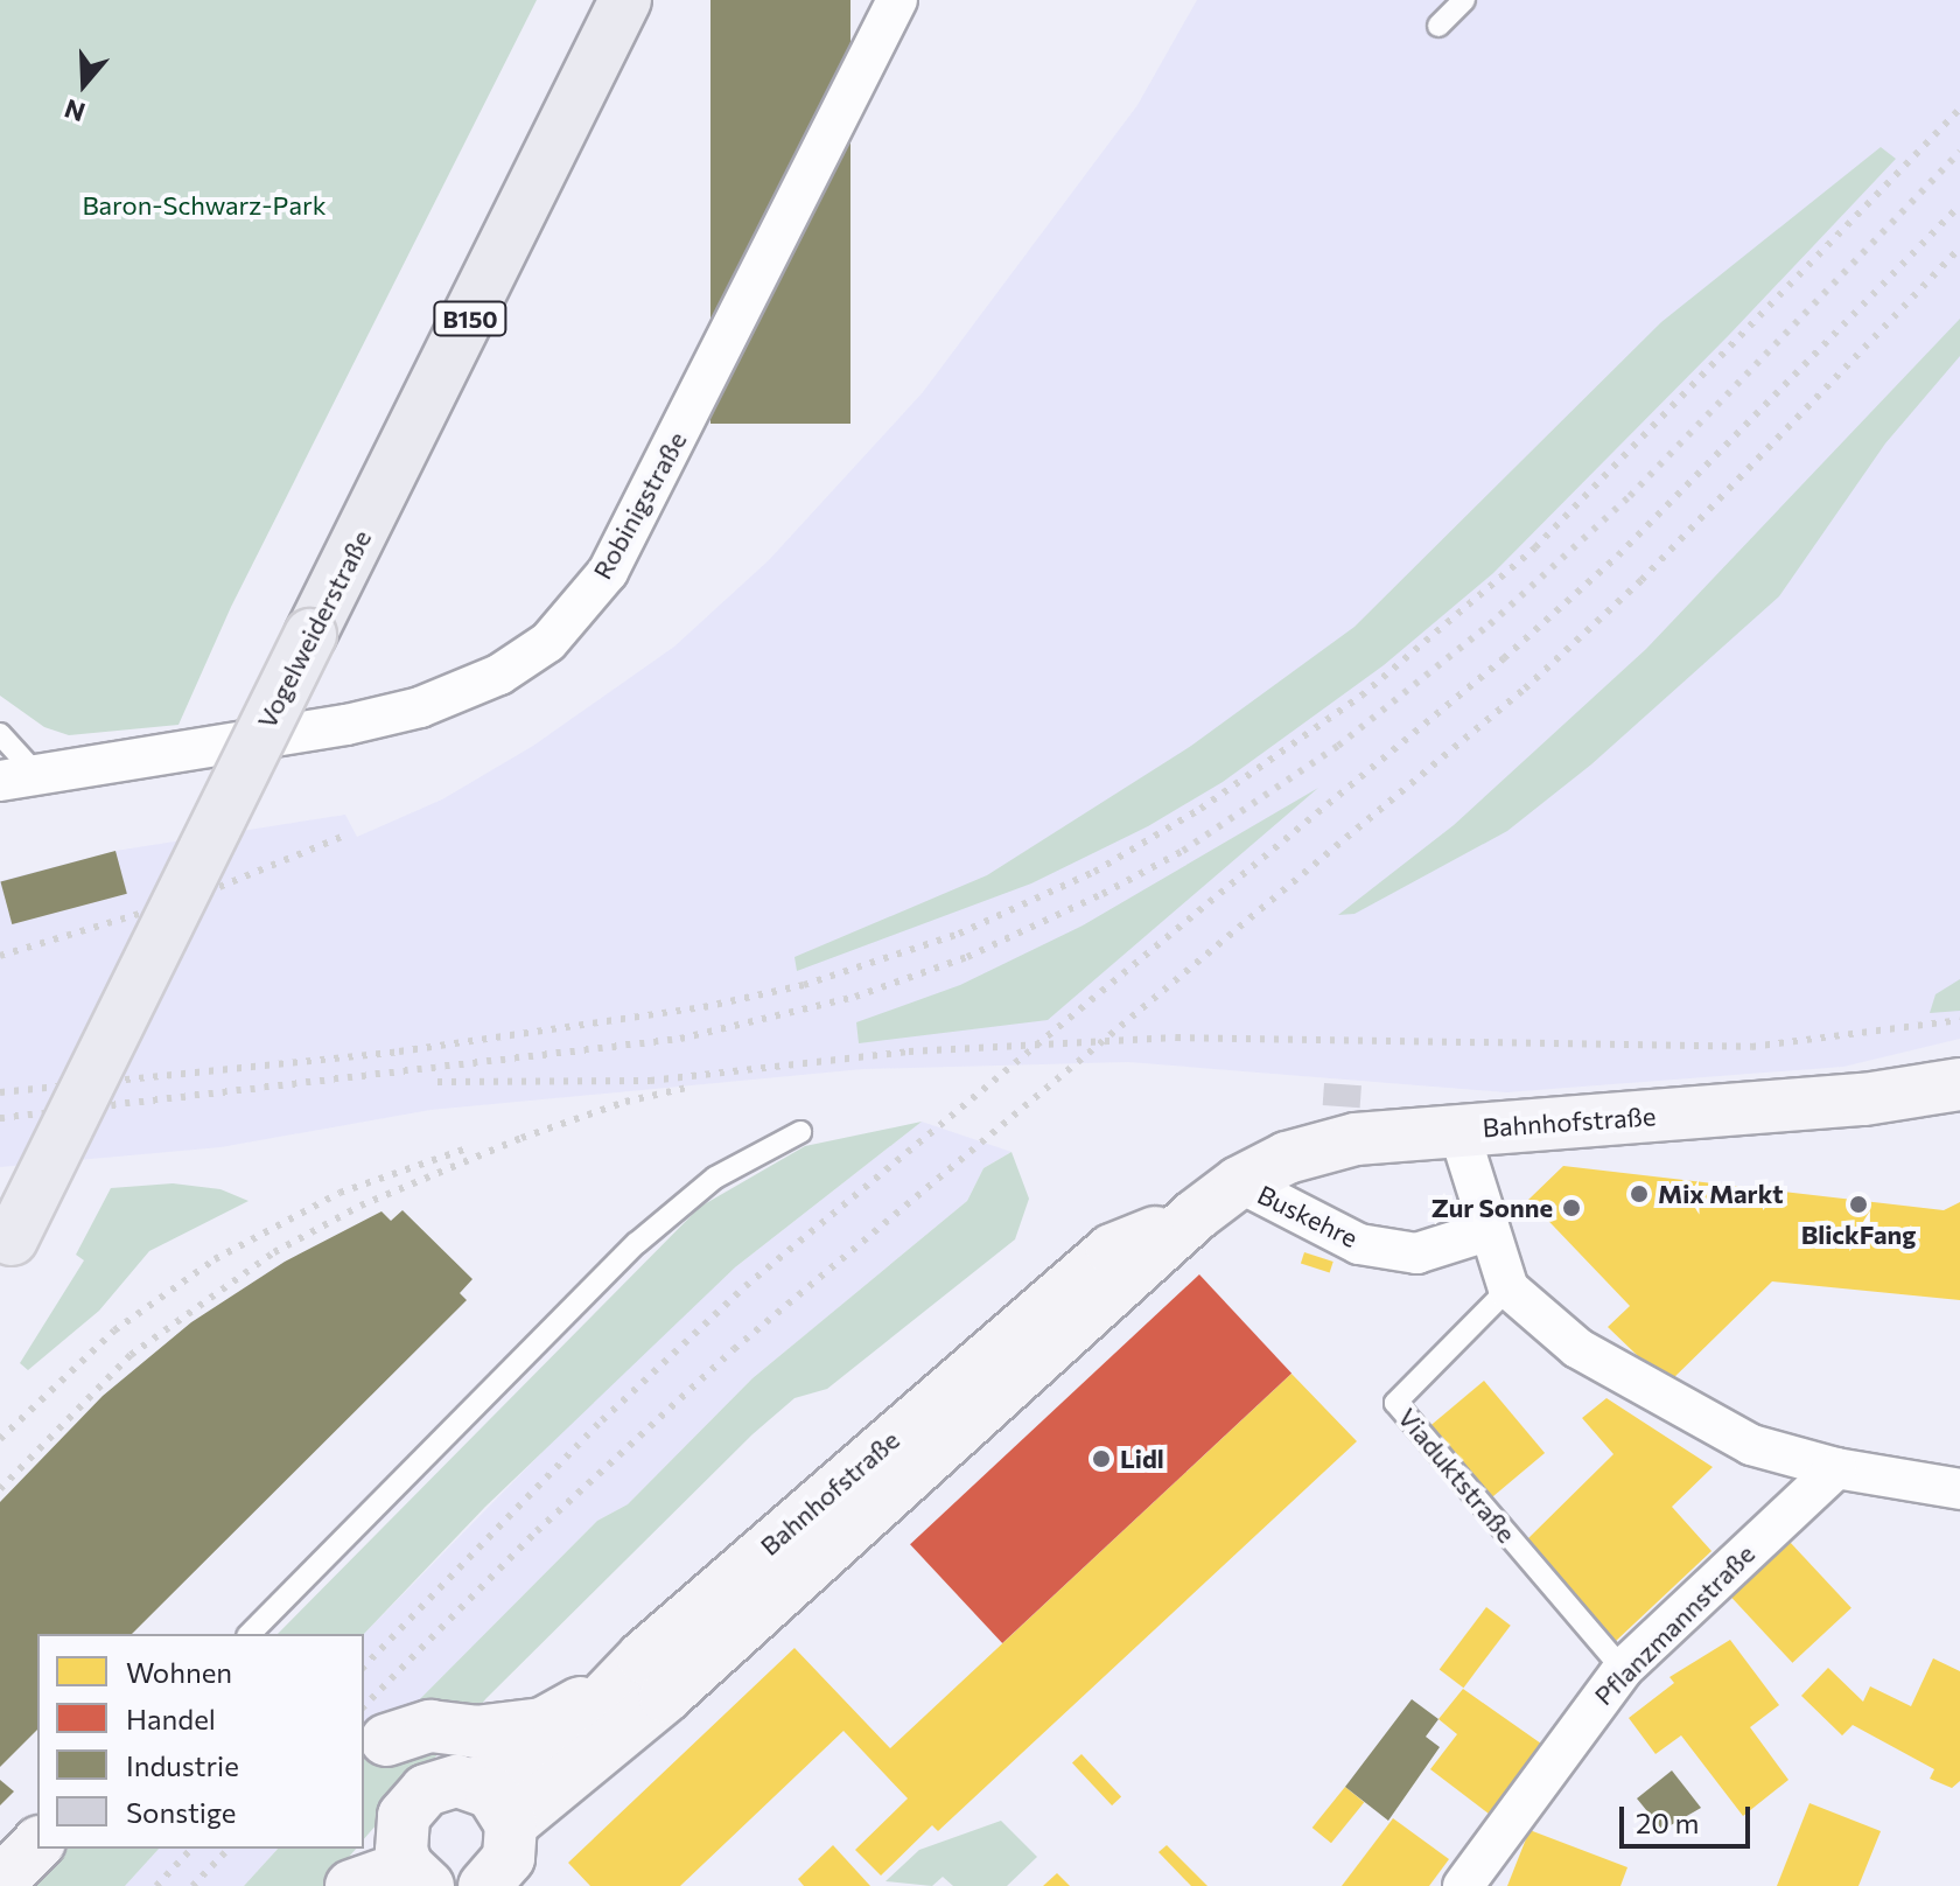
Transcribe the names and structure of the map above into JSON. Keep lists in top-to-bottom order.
{
  "streets": {
    "main road": ["B150", "Vogelweiderstraße", "Bahnhofstraße"],
    "street": ["Robinigstraße", "Buskehre", "Pflanzmannstraße"],
    "lane": ["Viaduktstraße"]
  },
  "crossings": [
    ["Bahnhofstraße", "Buskehre"],
    ["Viaduktstraße", "Pflanzmannstraße"]
  ],
  "parks": ["Baron-Schwarz-Park"],
  "places": [
    "Mix Markt",
    "BlickFang",
    "Zur Sonne",
    "Lidl"
  ],
  "legend": [
    "Wohnen",
    "Handel",
    "Industrie",
    "Sonstige"
  ],
  "scale_bar": "20 m",
  "north": "bottom"
}
